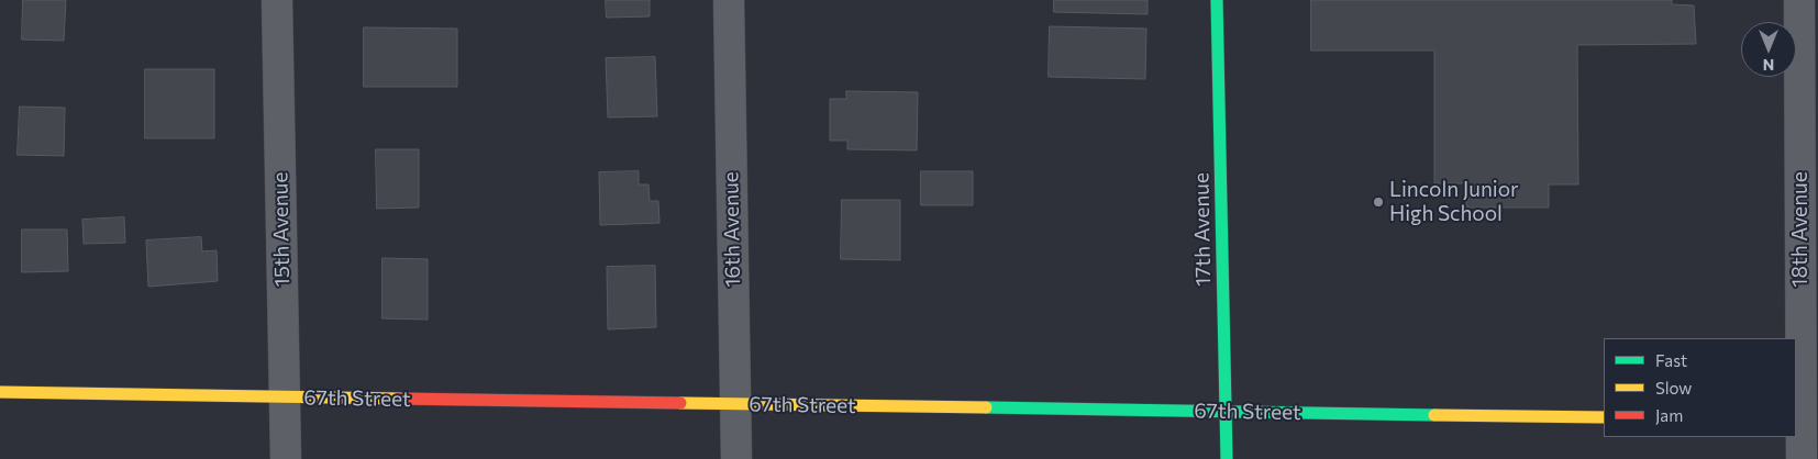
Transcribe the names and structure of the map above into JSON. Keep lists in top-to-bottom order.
{
  "streets": {
    "street": [
      "15th Avenue",
      "16th Avenue",
      "17th Avenue",
      "18th Avenue",
      "67th Street"
    ]
  },
  "crossings": [
    ["15th Avenue", "67th Street"],
    ["16th Avenue", "67th Street"],
    ["17th Avenue", "67th Street"]
  ],
  "places": ["Lincoln Junior High School"],
  "legend": ["Fast", "Slow", "Jam"],
  "north": "bottom"
}
